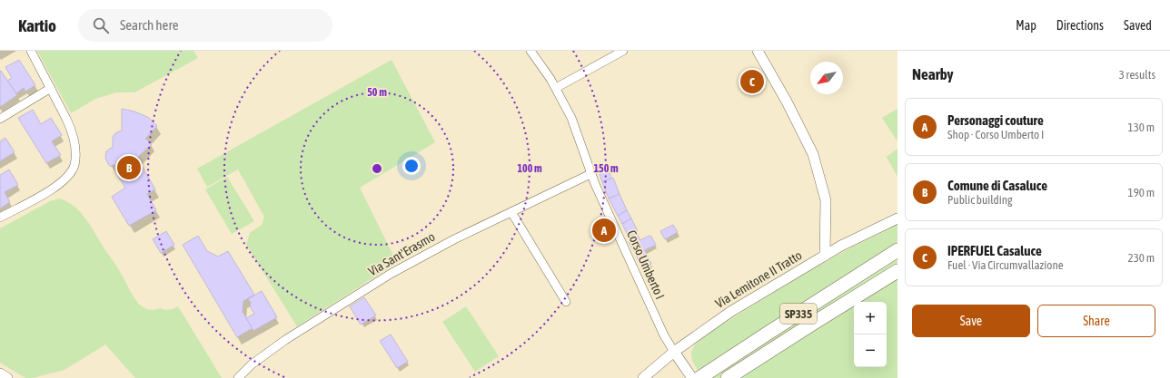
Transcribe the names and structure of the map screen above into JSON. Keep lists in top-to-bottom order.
{
  "streets": {
    "highway": ["SP335"],
    "street": ["Via Sant'Erasmo", "Corso Umberto I", "Via Lemitone II Tratto"]
  },
  "crossings": [
    ["Via Sant'Erasmo", "Corso Umberto I"],
    ["Corso Umberto I", "Via Lemitone II Tratto"]
  ],
  "north": "bottom left",
  "page": {
    "header": "Kartio",
    "search": "Search here",
    "nav": ["Map", "Directions", "Saved"],
    "heading": ["Nearby", "3 results"],
    "pins": ["C", "B", "A"],
    "list": [
      {
        "mark": "A",
        "name": "Personaggi couture",
        "note": "Shop · Corso Umberto I",
        "value": "130 m"
      },
      {
        "mark": "B",
        "name": "Comune di Casaluce",
        "note": "Public building",
        "value": "190 m"
      },
      {
        "mark": "C",
        "name": "IPERFUEL Casaluce",
        "note": "Fuel · Via Circumvallazione",
        "value": "230 m"
      }
    ],
    "buttons": ["Save", "Share"],
    "map_buttons": ["+", "−"]
  },
  "rings": ["50 m", "100 m", "150 m"]
}
